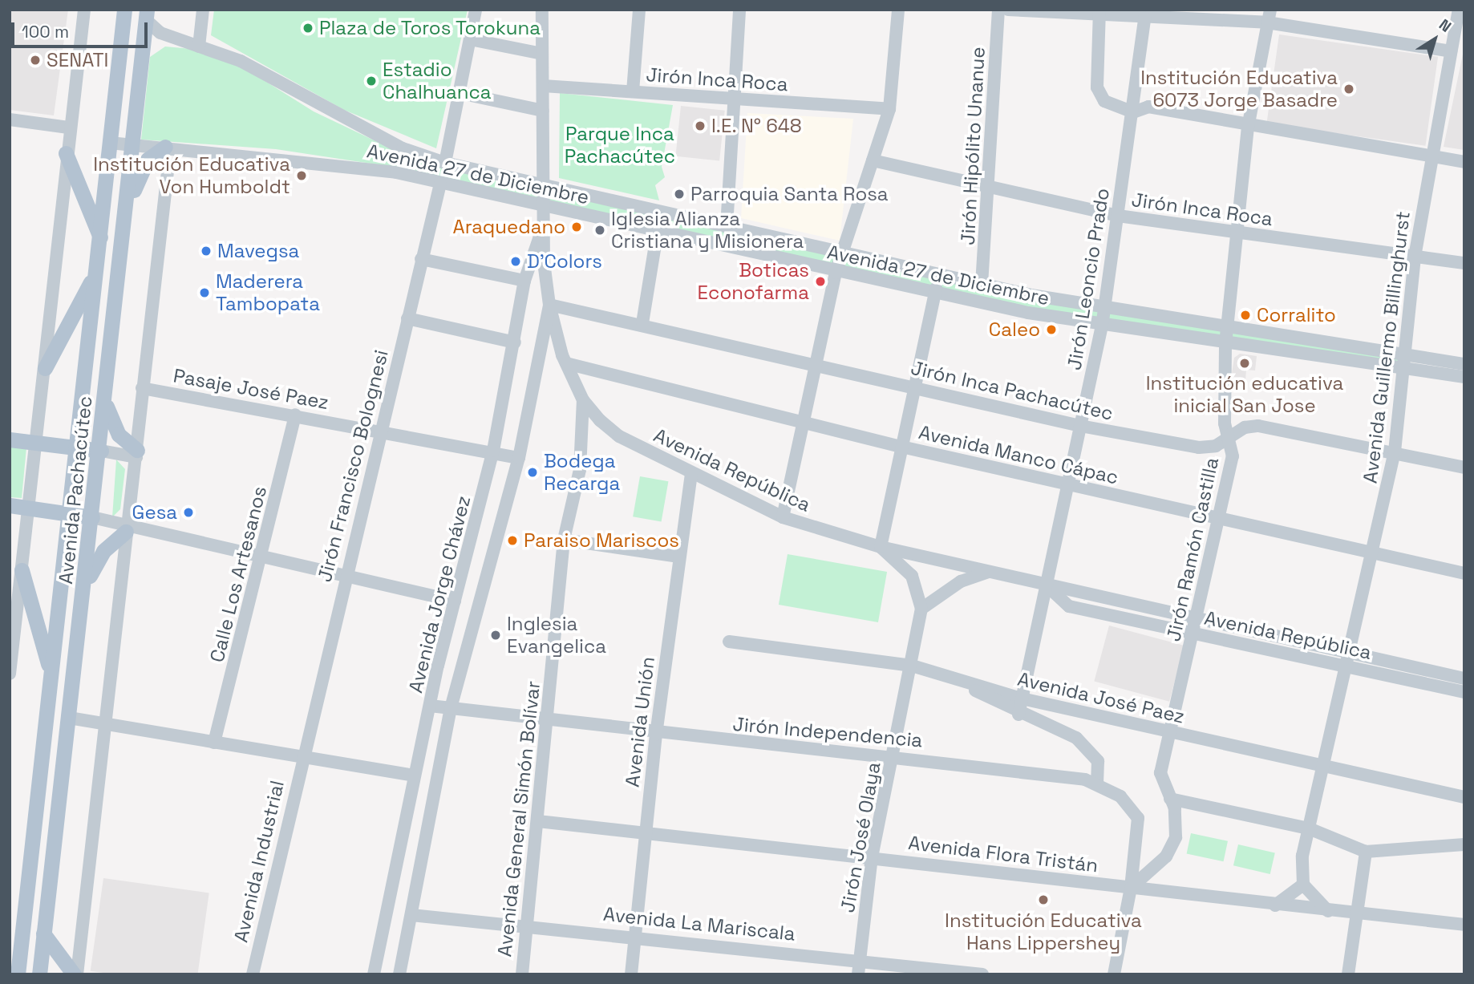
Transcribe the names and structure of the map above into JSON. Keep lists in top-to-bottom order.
{
  "streets": {
    "main road": ["Avenida Pachacútec"],
    "street": [
      "Jirón Inca Roca",
      "Jirón Hipólito Unanue",
      "Avenida 27 de Diciembre",
      "Jirón Leoncio Prado",
      "Avenida Guillermo Billinghurst",
      "Pasaje José Paez",
      "Jirón Inca Pachacútec",
      "Avenida Manco Cápac",
      "Jirón Francisco Bolognesi",
      "Avenida República",
      "Jirón Ramón Castilla",
      "Calle Los Artesanos",
      "Avenida Jorge Chávez",
      "Avenida José Paez",
      "Avenida Unión",
      "Jirón Independencia",
      "Avenida General Simón Bolívar",
      "Jirón José Olaya",
      "Avenida Flora Tristán",
      "Avenida Industrial",
      "Avenida La Mariscala"
    ]
  },
  "crossings": [
    ["Jirón Inca Roca", "Jirón Hipólito Unanue"],
    ["Jirón Inca Roca", "Jirón Leoncio Prado"],
    ["Jirón Inca Roca", "Avenida Guillermo Billinghurst"],
    ["Jirón Inca Roca", "Jirón Ramón Castilla"],
    ["Jirón Inca Roca", "Avenida Jorge Chávez"],
    ["Jirón Hipólito Unanue", "Avenida 27 de Diciembre"],
    ["Avenida 27 de Diciembre", "Jirón Leoncio Prado"],
    ["Avenida 27 de Diciembre", "Avenida Guillermo Billinghurst"],
    ["Avenida 27 de Diciembre", "Jirón Francisco Bolognesi"],
    ["Avenida 27 de Diciembre", "Avenida Pachacútec"],
    ["Avenida 27 de Diciembre", "Jirón Ramón Castilla"],
    ["Avenida 27 de Diciembre", "Avenida Jorge Chávez"],
    ["Jirón Leoncio Prado", "Jirón Inca Pachacútec"],
    ["Jirón Leoncio Prado", "Avenida Manco Cápac"],
    ["Jirón Leoncio Prado", "Avenida República"],
    ["Jirón Leoncio Prado", "Avenida José Paez"],
    ["Avenida Guillermo Billinghurst", "Jirón Inca Pachacútec"],
    ["Avenida Guillermo Billinghurst", "Avenida Manco Cápac"],
    ["Avenida Guillermo Billinghurst", "Avenida República"],
    ["Avenida Guillermo Billinghurst", "Avenida José Paez"],
    ["Pasaje José Paez", "Jirón Francisco Bolognesi"],
    ["Pasaje José Paez", "Calle Los Artesanos"],
    ["Pasaje José Paez", "Avenida Jorge Chávez"],
    ["Jirón Inca Pachacútec", "Avenida República"],
    ["Jirón Inca Pachacútec", "Jirón Ramón Castilla"],
    ["Jirón Inca Pachacútec", "Avenida Jorge Chávez"],
    ["Avenida Manco Cápac", "Avenida República"],
    ["Avenida Manco Cápac", "Jirón Ramón Castilla"],
    ["Jirón Francisco Bolognesi", "Avenida Industrial"],
    ["Avenida República", "Jirón Ramón Castilla"],
    ["Avenida República", "Avenida Jorge Chávez"],
    ["Avenida República", "Avenida Unión"],
    ["Avenida República", "Avenida General Simón Bolívar"],
    ["Avenida República", "Jirón José Olaya"],
    ["Jirón Ramón Castilla", "Avenida José Paez"],
    ["Jirón Ramón Castilla", "Jirón Independencia"],
    ["Jirón Ramón Castilla", "Avenida Flora Tristán"],
    ["Avenida Jorge Chávez", "Jirón Independencia"],
    ["Avenida Jorge Chávez", "Avenida La Mariscala"],
    ["Avenida José Paez", "Jirón José Olaya"],
    ["Avenida Unión", "Jirón Independencia"],
    ["Avenida Unión", "Avenida Flora Tristán"],
    ["Avenida Unión", "Avenida La Mariscala"],
    ["Jirón Independencia", "Avenida General Simón Bolívar"],
    ["Jirón Independencia", "Jirón José Olaya"],
    ["Jirón Independencia", "Avenida Flora Tristán"],
    ["Avenida General Simón Bolívar", "Avenida Flora Tristán"],
    ["Avenida General Simón Bolívar", "Avenida La Mariscala"],
    ["Jirón José Olaya", "Avenida Flora Tristán"],
    ["Jirón José Olaya", "Avenida La Mariscala"]
  ],
  "parks": ["Parque Inca Pachacútec"],
  "places": [
    "Plaza de Toros Torokuna",
    "SENATI",
    "Estadio Chalhuanca",
    "Institución Educativa 6073 Jorge Basadre",
    "I.E. N° 648",
    "Institución Educativa Von Humboldt",
    "Parroquia Santa Rosa",
    "Araquedano",
    "Iglesia Alianza Cristiana y Misionera",
    "Mavegsa",
    "D'Colors",
    "Boticas Econofarma",
    "Maderera Tambopata",
    "Corralito",
    "Caleo",
    "Institución educativa inicial San Jose",
    "Bodega Recarga",
    "Gesa",
    "Paraiso Mariscos",
    "Inglesia Evangelica",
    "Institución Educativa Hans Lippershey"
  ],
  "scale_bar": "100 m",
  "north": "top right"
}
